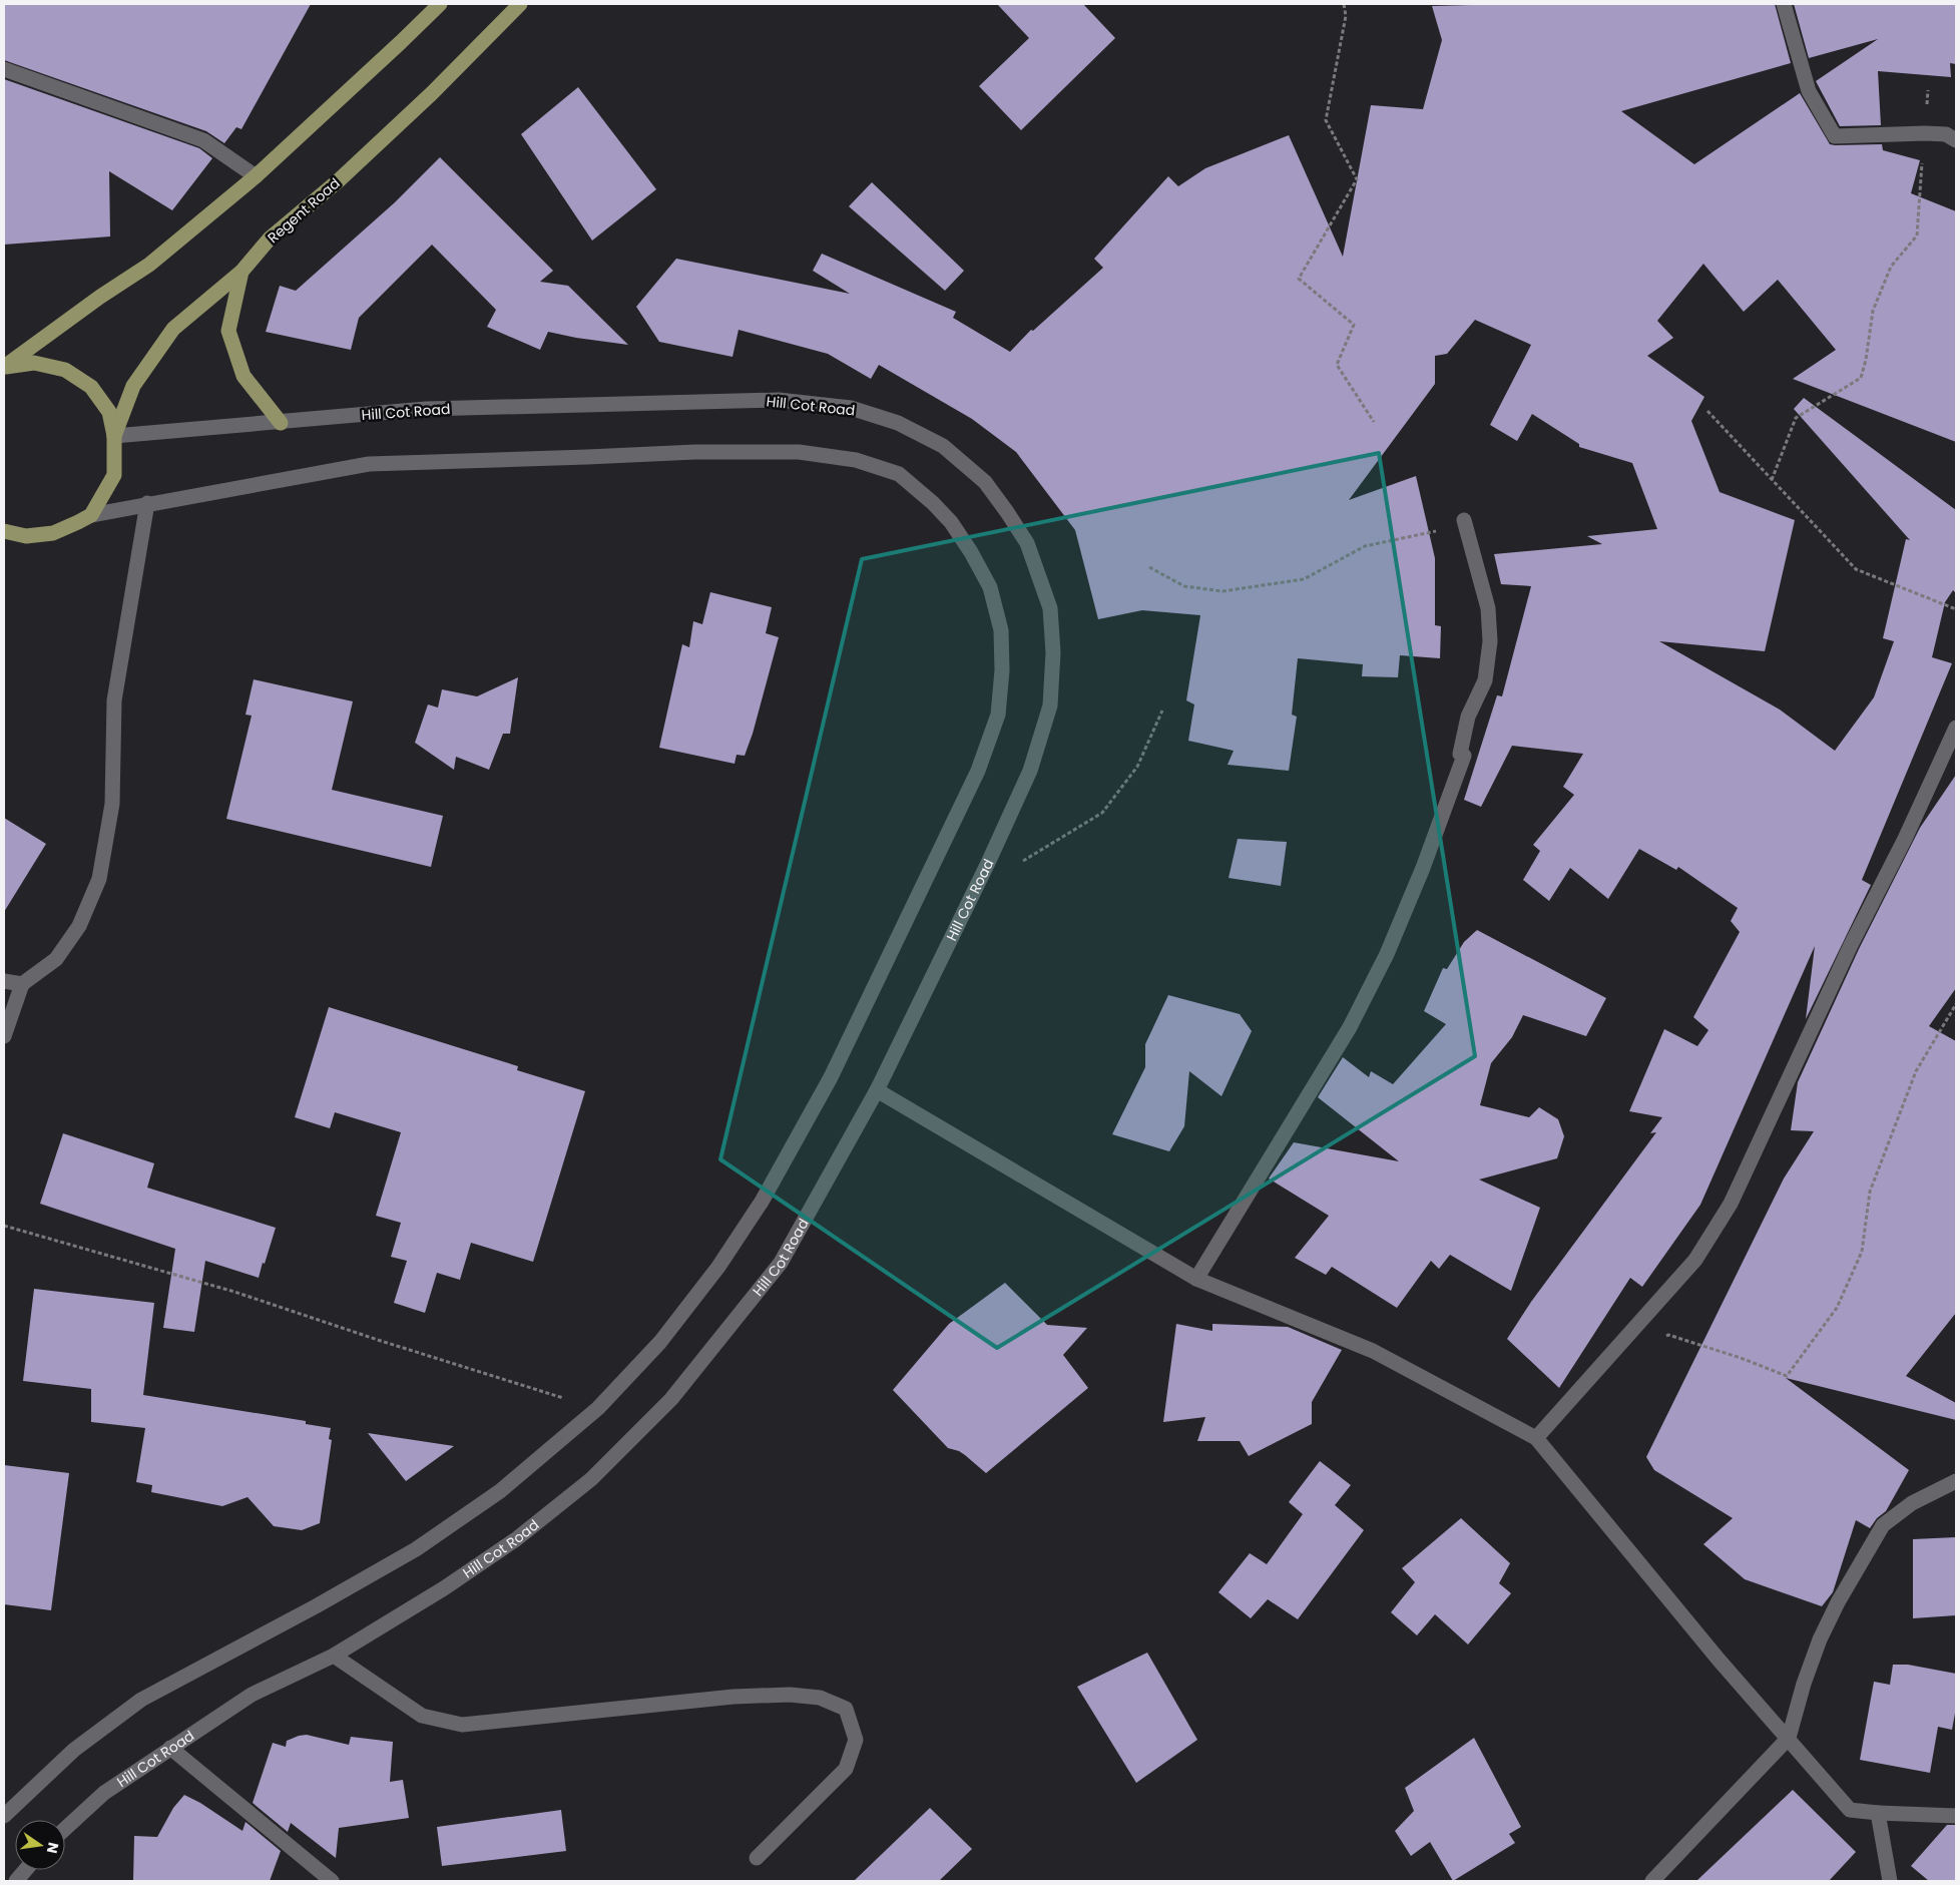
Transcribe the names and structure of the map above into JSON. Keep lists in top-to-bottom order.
{
  "streets": {
    "main road": ["Regent Road"],
    "street": ["Hill Cot Road"]
  },
  "crossings": [
    ["Regent Road", "Hill Cot Road"]
  ],
  "north": "right"
}
